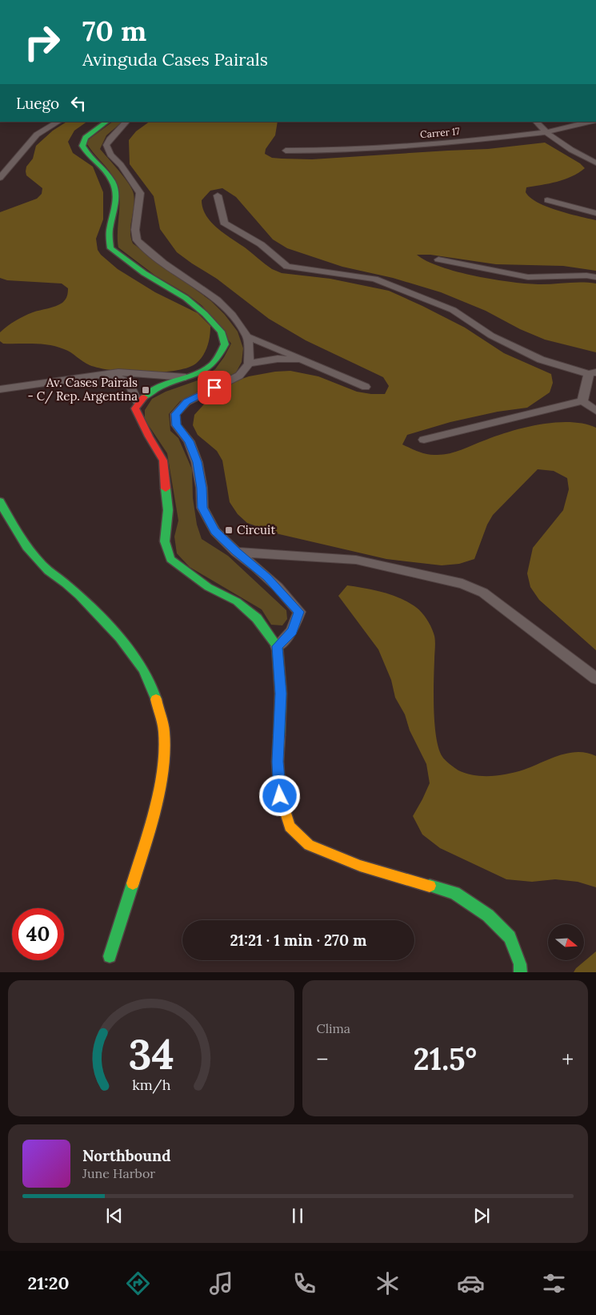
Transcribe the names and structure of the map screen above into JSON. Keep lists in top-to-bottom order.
{
  "streets": {
    "street": ["Carrer 17"]
  },
  "places": {
    "transit": ["Av. Cases Pairals - C/ Rep. Argentina", "Circuit"]
  },
  "north": "right",
  "page": {
    "turn": ["70 m", "Avinguda Cases Pairals"],
    "then": "Luego",
    "limit": "40",
    "trip": "21:21 · 1 min · 270 m",
    "tile": "Clima",
    "heat": ["−", "21.5°", "+"],
    "song": ["Northbound", "June Harbor"],
    "tabs": "21:20",
    "gauge": ["34", "km/h"]
  }
}
